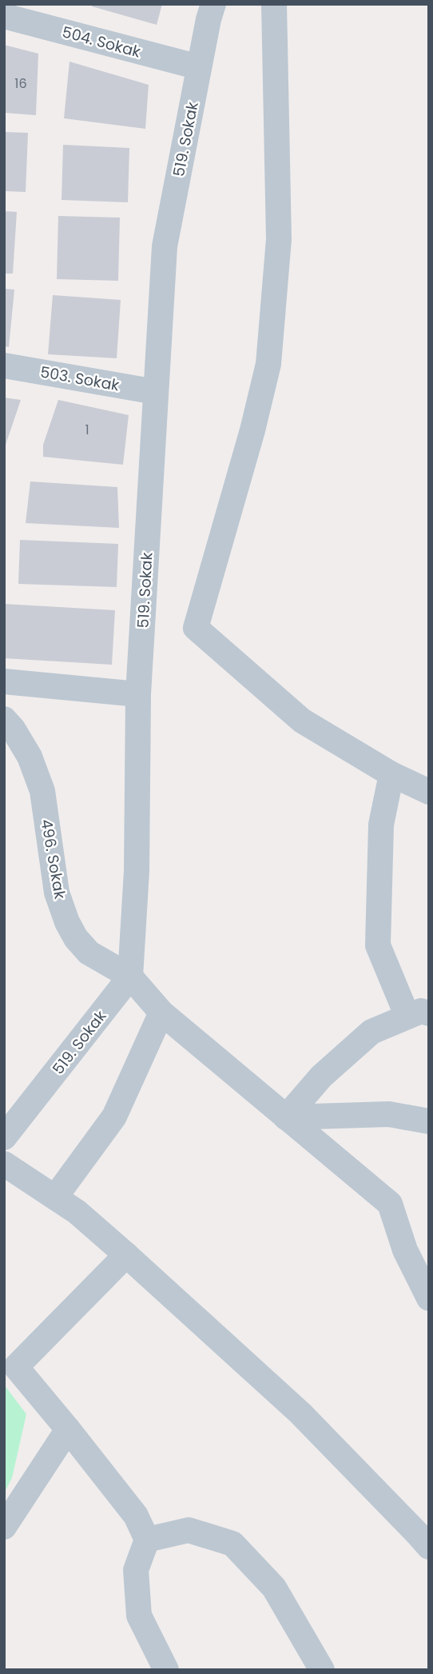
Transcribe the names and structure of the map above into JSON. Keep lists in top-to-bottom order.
{
  "streets": {
    "street": [
      "504. Sokak",
      "519. Sokak",
      "503. Sokak",
      "496. Sokak"
    ]
  },
  "crossings": [
    ["504. Sokak", "519. Sokak"],
    ["519. Sokak", "503. Sokak"],
    ["519. Sokak", "496. Sokak"]
  ],
  "house_numbers": ["16", "1"]
}
